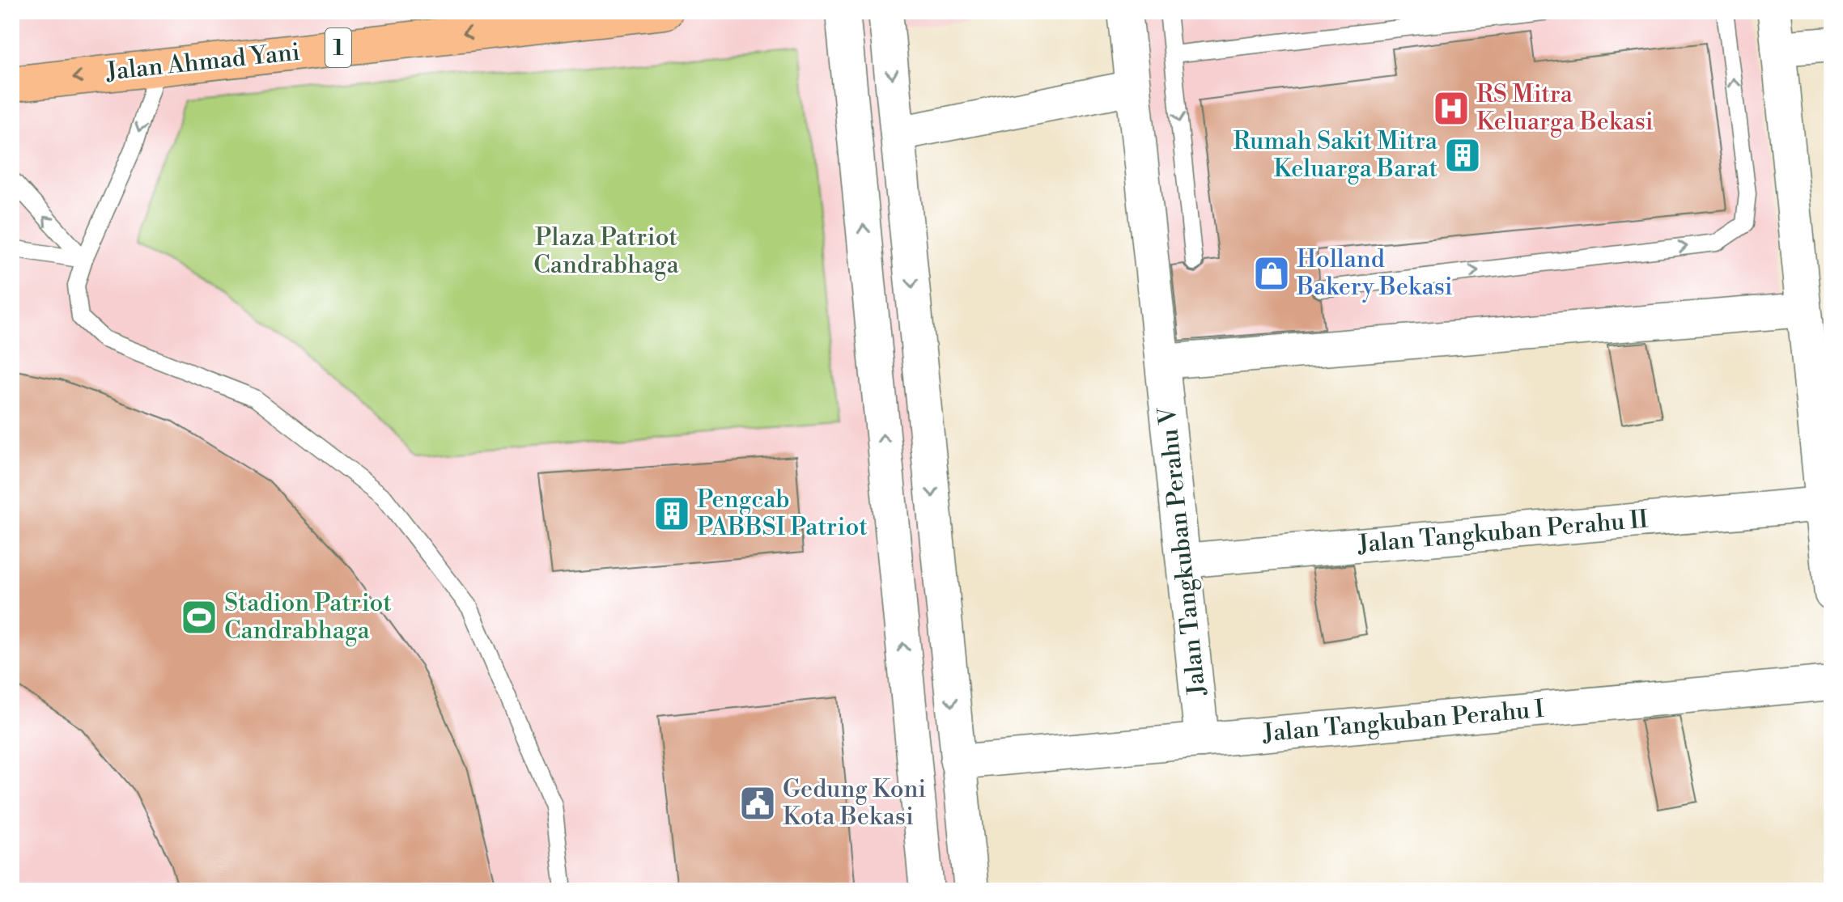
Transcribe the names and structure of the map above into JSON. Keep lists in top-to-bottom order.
{
  "streets": {
    "highway": ["1", "Jalan Ahmad Yani"],
    "street": ["Jalan Tangkuban Perahu II", "Jalan Tangkuban Perahu V", "Jalan Tangkuban Perahu I"]
  },
  "crossings": [
    ["Jalan Tangkuban Perahu II", "Jalan Tangkuban Perahu V"],
    ["Jalan Tangkuban Perahu V", "Jalan Tangkuban Perahu I"]
  ],
  "one_way": ["Jalan Ahmad Yani"],
  "parks": ["Plaza Patriot Candrabhaga"],
  "places": {
    "hospital": ["RS Mitra Keluarga Bekasi"],
    "building": ["Rumah Sakit Mitra Keluarga Barat", "Pengcab PABBSI Patriot"],
    "shop": ["Holland Bakery Bekasi"],
    "sports": ["Stadion Patriot Candrabhaga"],
    "public building": ["Gedung Koni Kota Bekasi"]
  }
}
